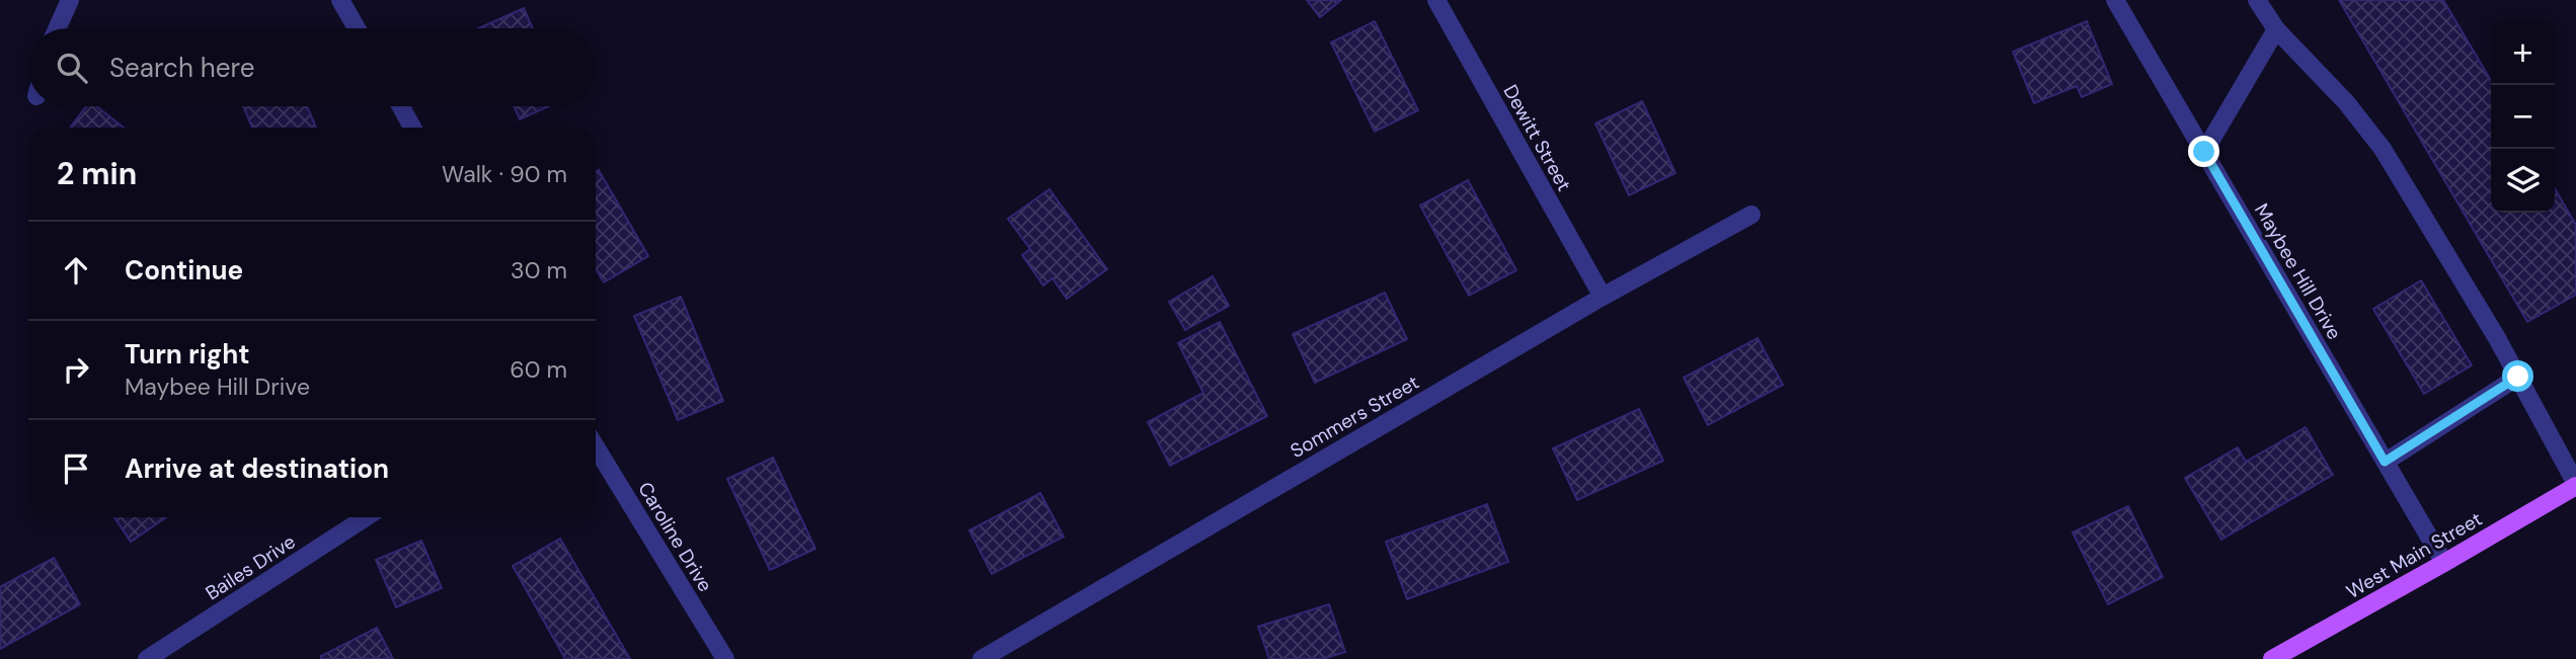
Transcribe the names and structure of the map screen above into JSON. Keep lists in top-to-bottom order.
{
  "streets": {
    "main road": ["West Main Street"],
    "street": [
      "Dewitt Street",
      "Maybee Hill Drive",
      "Sommers Street",
      "Caroline Drive",
      "Bailes Drive"
    ]
  },
  "crossings": [
    ["Dewitt Street", "Sommers Street"],
    ["Maybee Hill Drive", "West Main Street"]
  ],
  "page": {
    "map_buttons": ["+", "−"],
    "search": "Search here",
    "heading": ["2 min", "Walk · 90 m"],
    "list": [
      ["Continue", "30 m"],
      ["Turn right", "Maybee Hill Drive", "60 m"],
      "Arrive at destination"
    ]
  }
}
